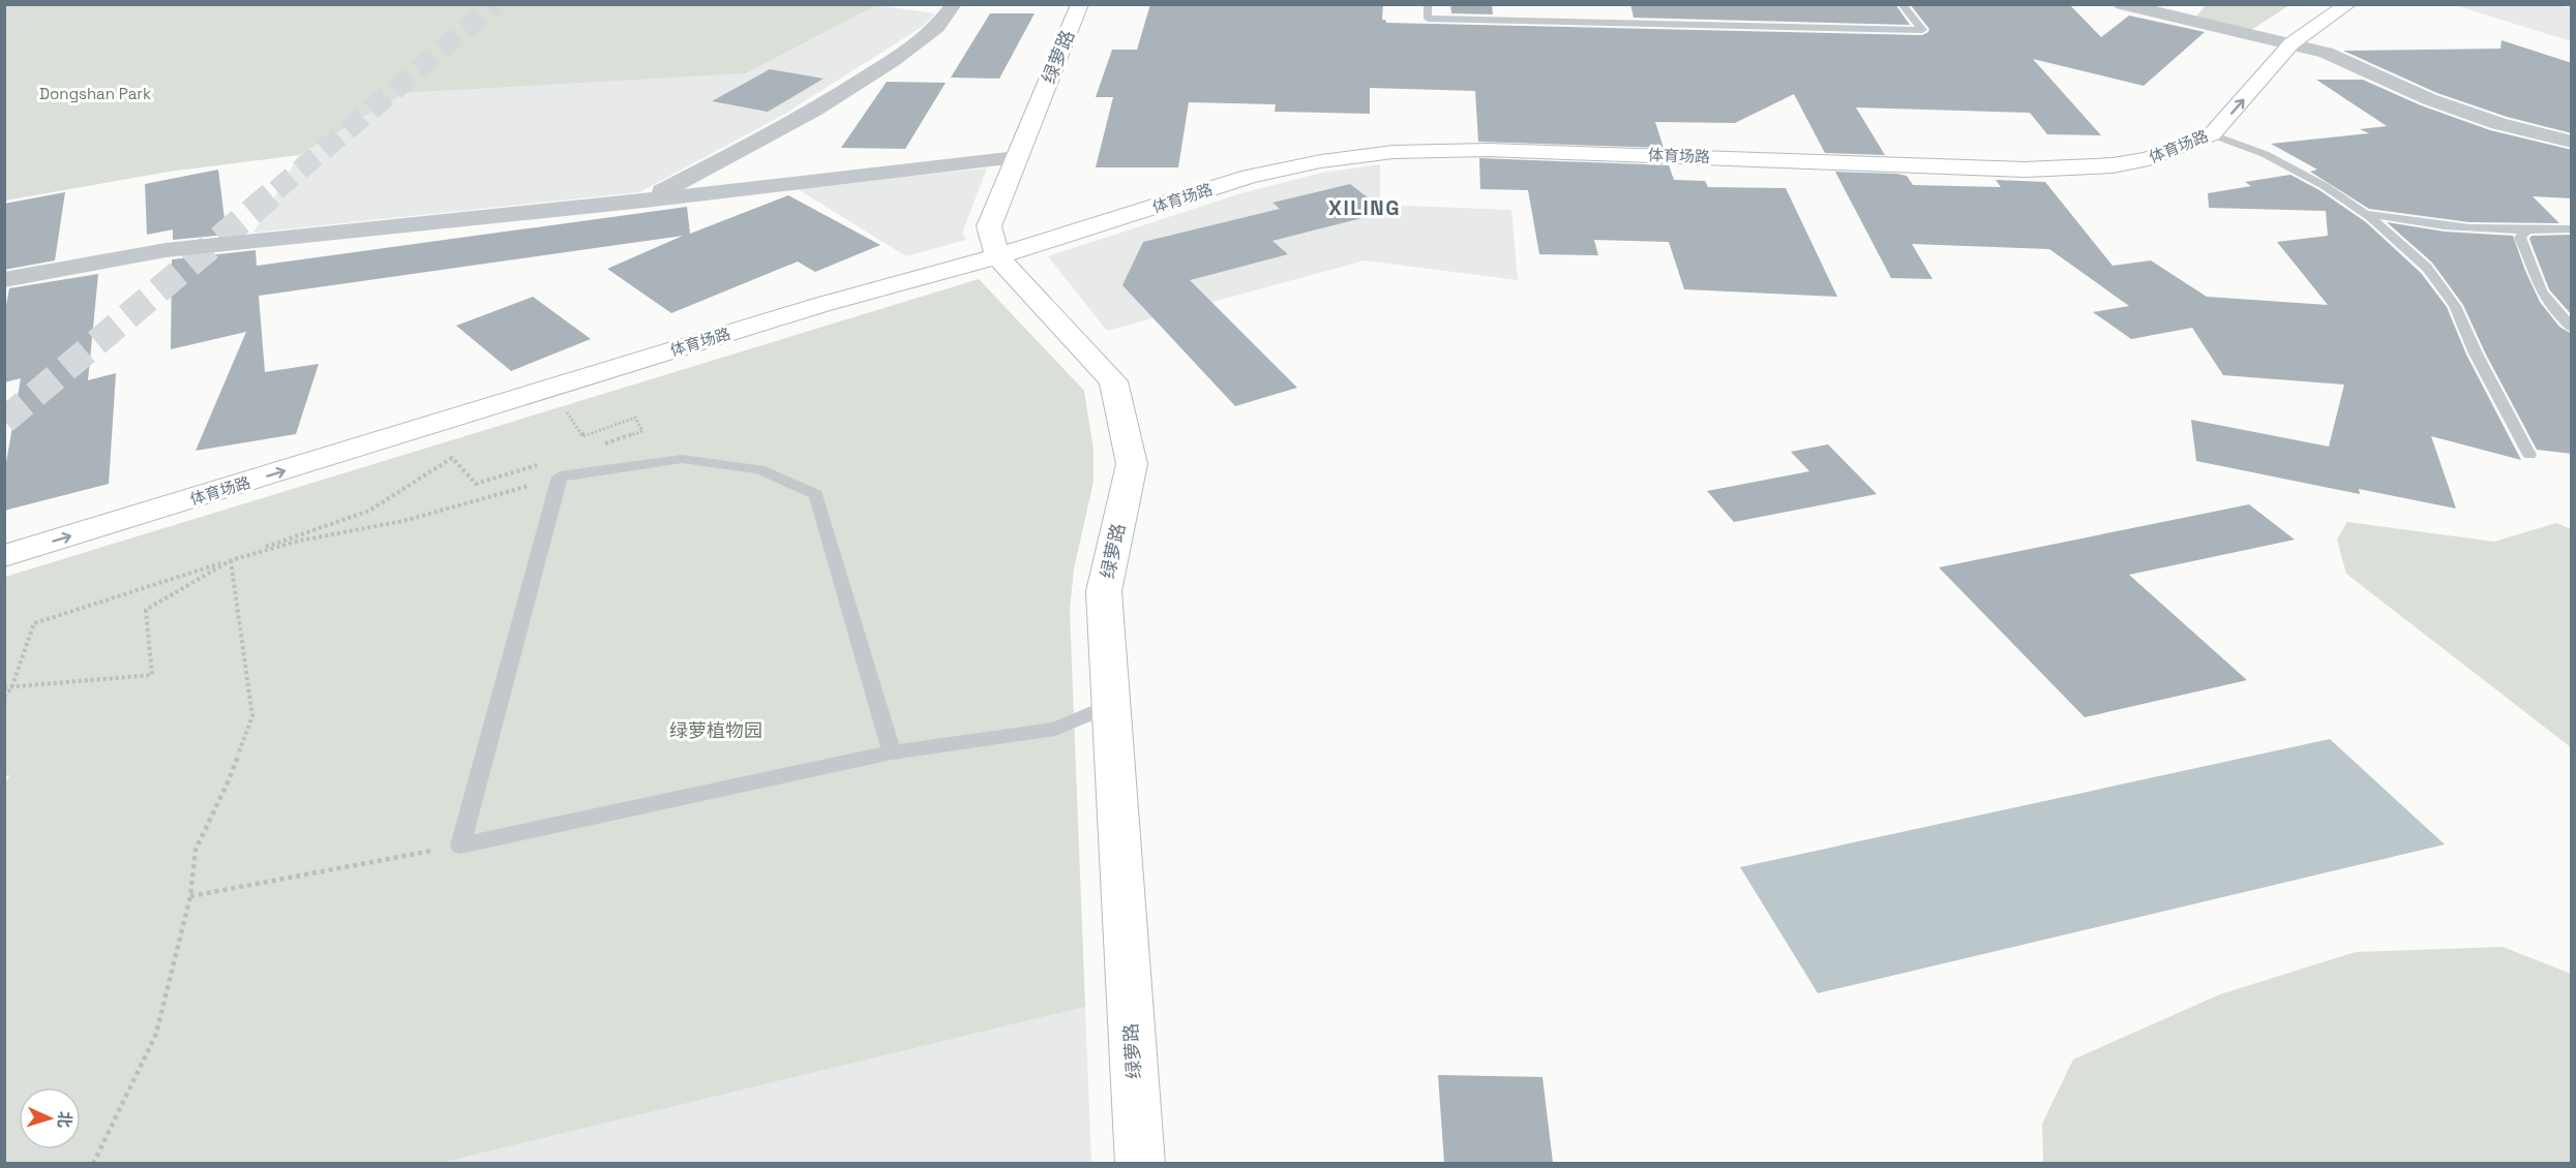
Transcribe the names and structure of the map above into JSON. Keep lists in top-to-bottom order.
{
  "streets": {
    "main road": ["绿萝路", "体育场路"]
  },
  "crossings": [
    ["绿萝路", "体育场路"]
  ],
  "districts": ["XILING"],
  "parks": ["Dongshan Park", "绿萝植物园"],
  "north": "right"
}
